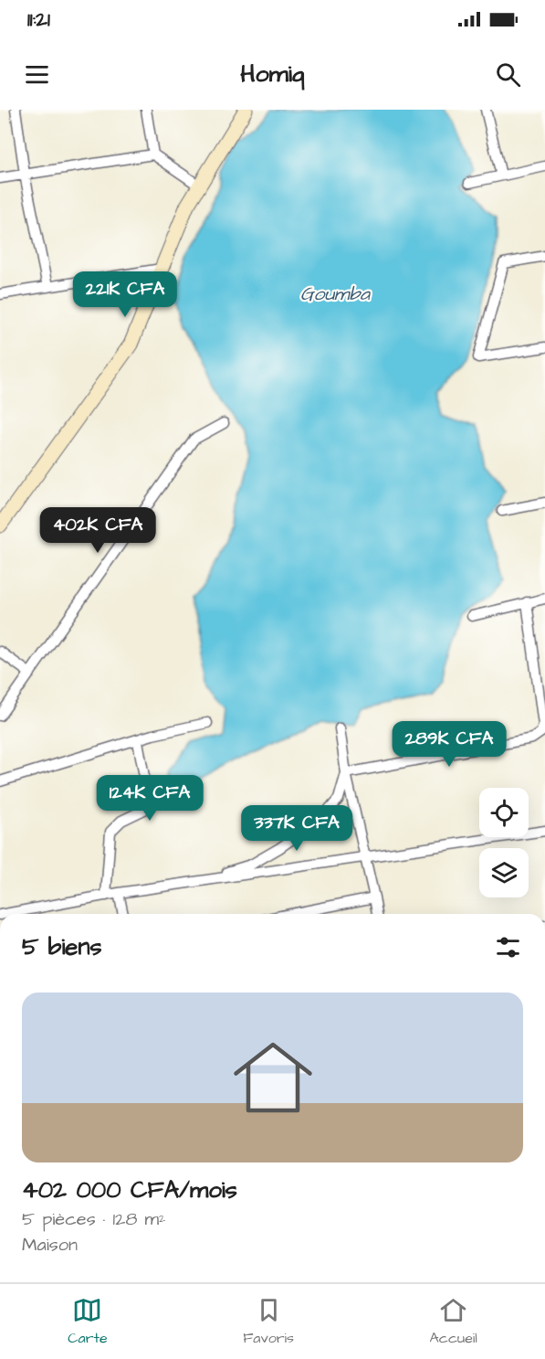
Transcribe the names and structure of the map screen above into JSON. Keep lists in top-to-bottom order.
{
  "water": ["Goumba"],
  "page": {
    "status": "11:21",
    "header": "Homiq",
    "price": [
      "221K CFA",
      "402K CFA",
      "289K CFA",
      "124K CFA",
      "337K CFA"
    ],
    "heading": "5 biens",
    "list": [
      {
        "name": "402 000 CFA/mois",
        "note": "5 pièces · 128 m² · Maison"
      }
    ],
    "tabs": ["Carte", "Favoris", "Accueil"]
  }
}
